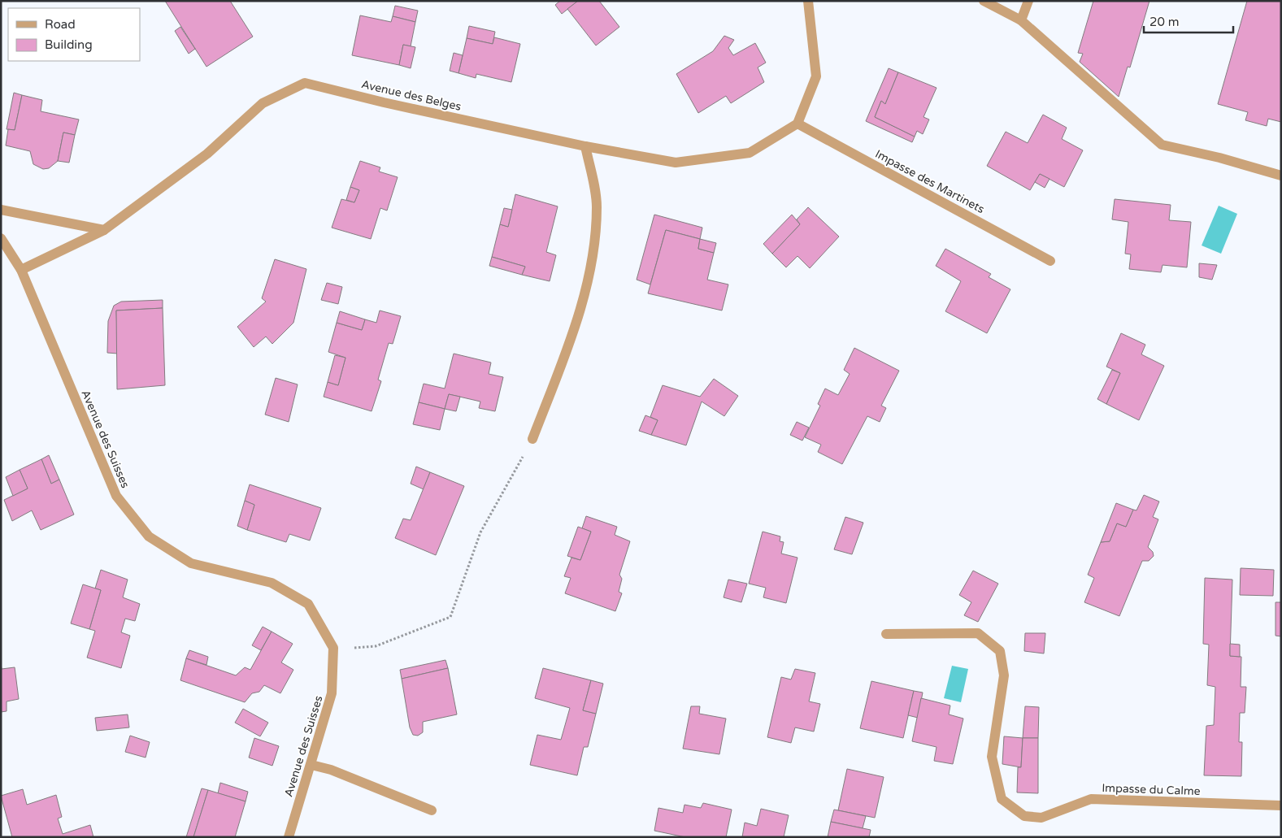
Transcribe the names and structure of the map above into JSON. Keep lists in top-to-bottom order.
{
  "streets": {
    "street": [
      "Avenue des Belges",
      "Impasse des Martinets",
      "Avenue des Suisses",
      "Impasse du Calme"
    ]
  },
  "crossings": [
    ["Avenue des Belges", "Impasse des Martinets"],
    ["Avenue des Belges", "Avenue des Suisses"]
  ],
  "legend": ["Road", "Building"],
  "scale_bar": "20 m"
}
